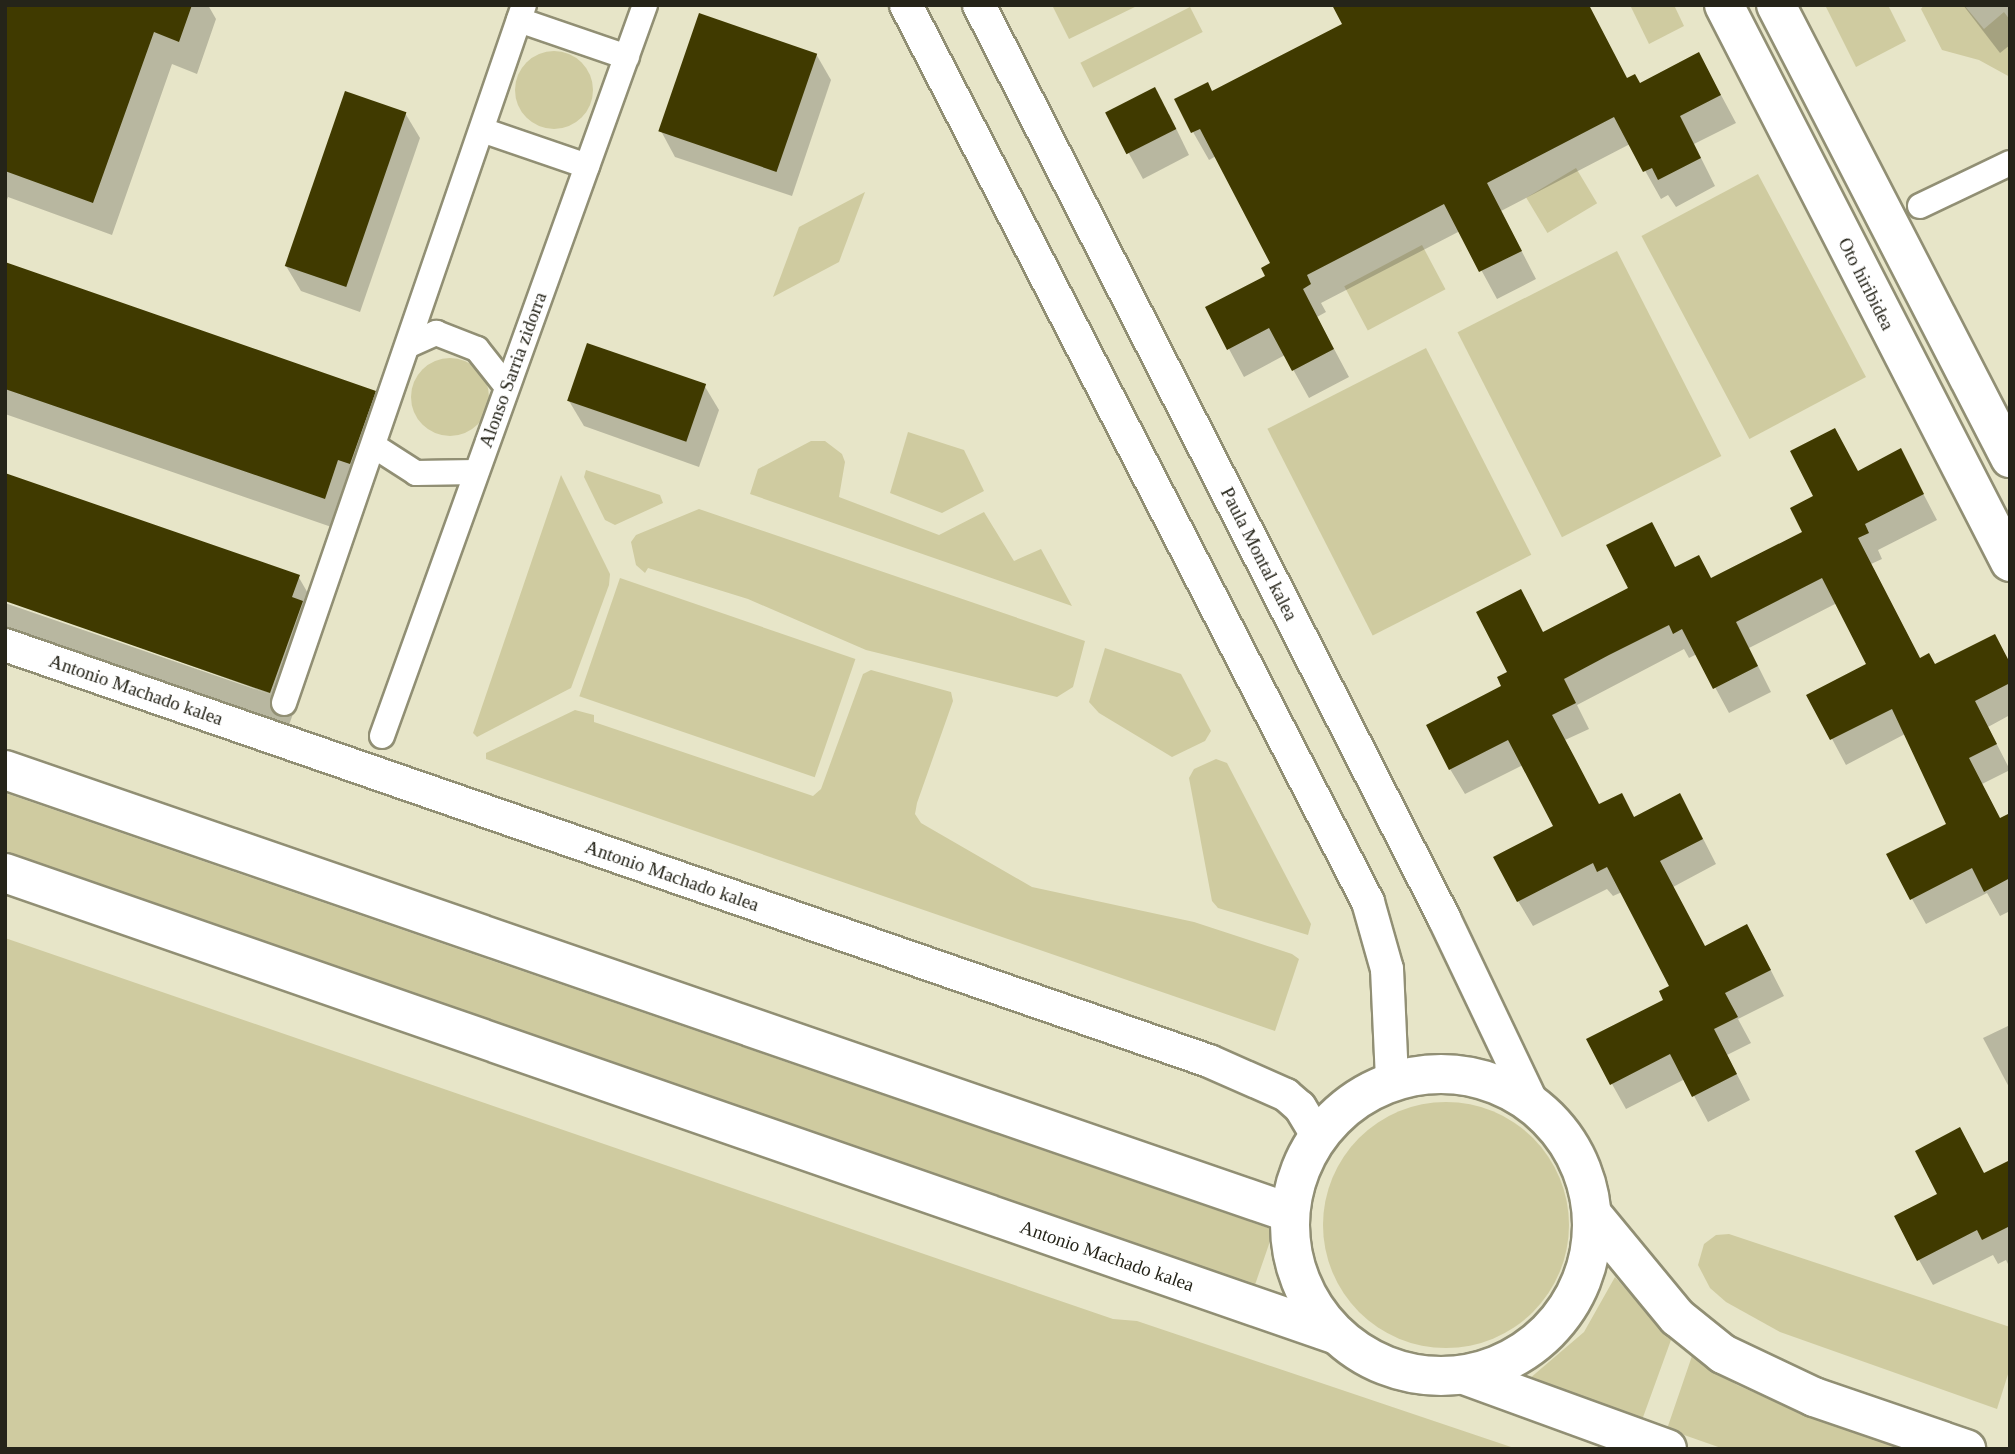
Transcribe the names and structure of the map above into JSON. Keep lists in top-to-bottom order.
{
  "streets": {
    "main road": ["Oto hiribidea", "Antonio Machado kalea"],
    "street": ["Alonso Sarria zidorra", "Paula Montal kalea"]
  }
}
